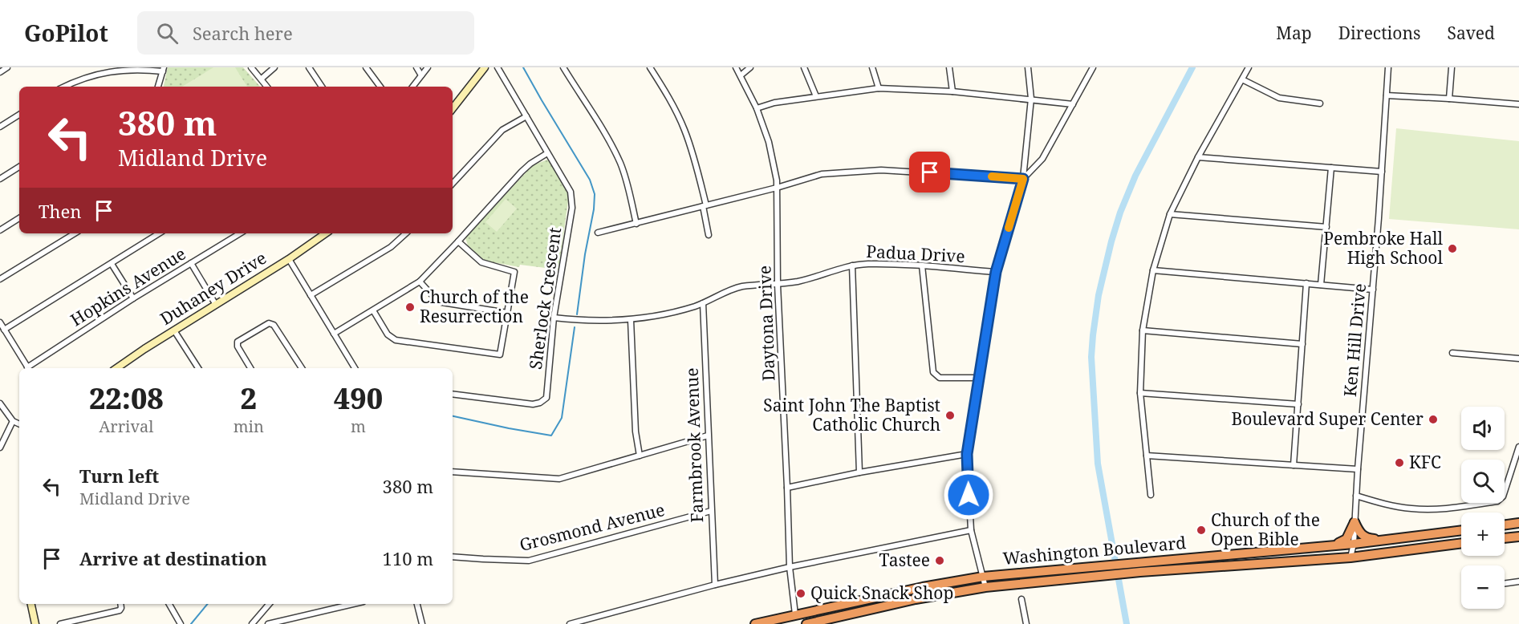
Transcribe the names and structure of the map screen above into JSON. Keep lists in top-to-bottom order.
{
  "streets": {
    "highway": ["Washington Boulevard"],
    "street": [
      "Padua Drive",
      "Hopkins Avenue",
      "Duhaney Drive",
      "Sherlock Crescent",
      "Daytona Drive",
      "Ken Hill Drive",
      "Farmbrook Avenue",
      "Grosmond Avenue"
    ]
  },
  "crossings": [
    ["Padua Drive", "Sherlock Crescent"],
    ["Padua Drive", "Daytona Drive"],
    ["Padua Drive", "Farmbrook Avenue"],
    ["Daytona Drive", "Washington Boulevard"],
    ["Ken Hill Drive", "Washington Boulevard"],
    ["Farmbrook Avenue", "Grosmond Avenue"]
  ],
  "places": [
    "Pembroke Hall High School",
    "Church of the Resurrection",
    "Saint John The Baptist Catholic Church",
    "Boulevard Super Center",
    "KFC",
    "Church of the Open Bible",
    "Tastee",
    "Quick Snack Shop"
  ],
  "page": {
    "header": "GoPilot",
    "search": "Search here",
    "nav": ["Map", "Directions", "Saved"],
    "turn": ["380 m", "Midland Drive"],
    "then": "Then",
    "eta": [
      "22:08",
      "Arrival",
      "2",
      "min",
      "490",
      "m"
    ],
    "map_buttons": ["+", "−"],
    "list": [
      {
        "name": "Turn left",
        "note": "Midland Drive",
        "value": "380 m"
      },
      {
        "name": "Arrive at destination",
        "value": "110 m"
      }
    ]
  }
}
